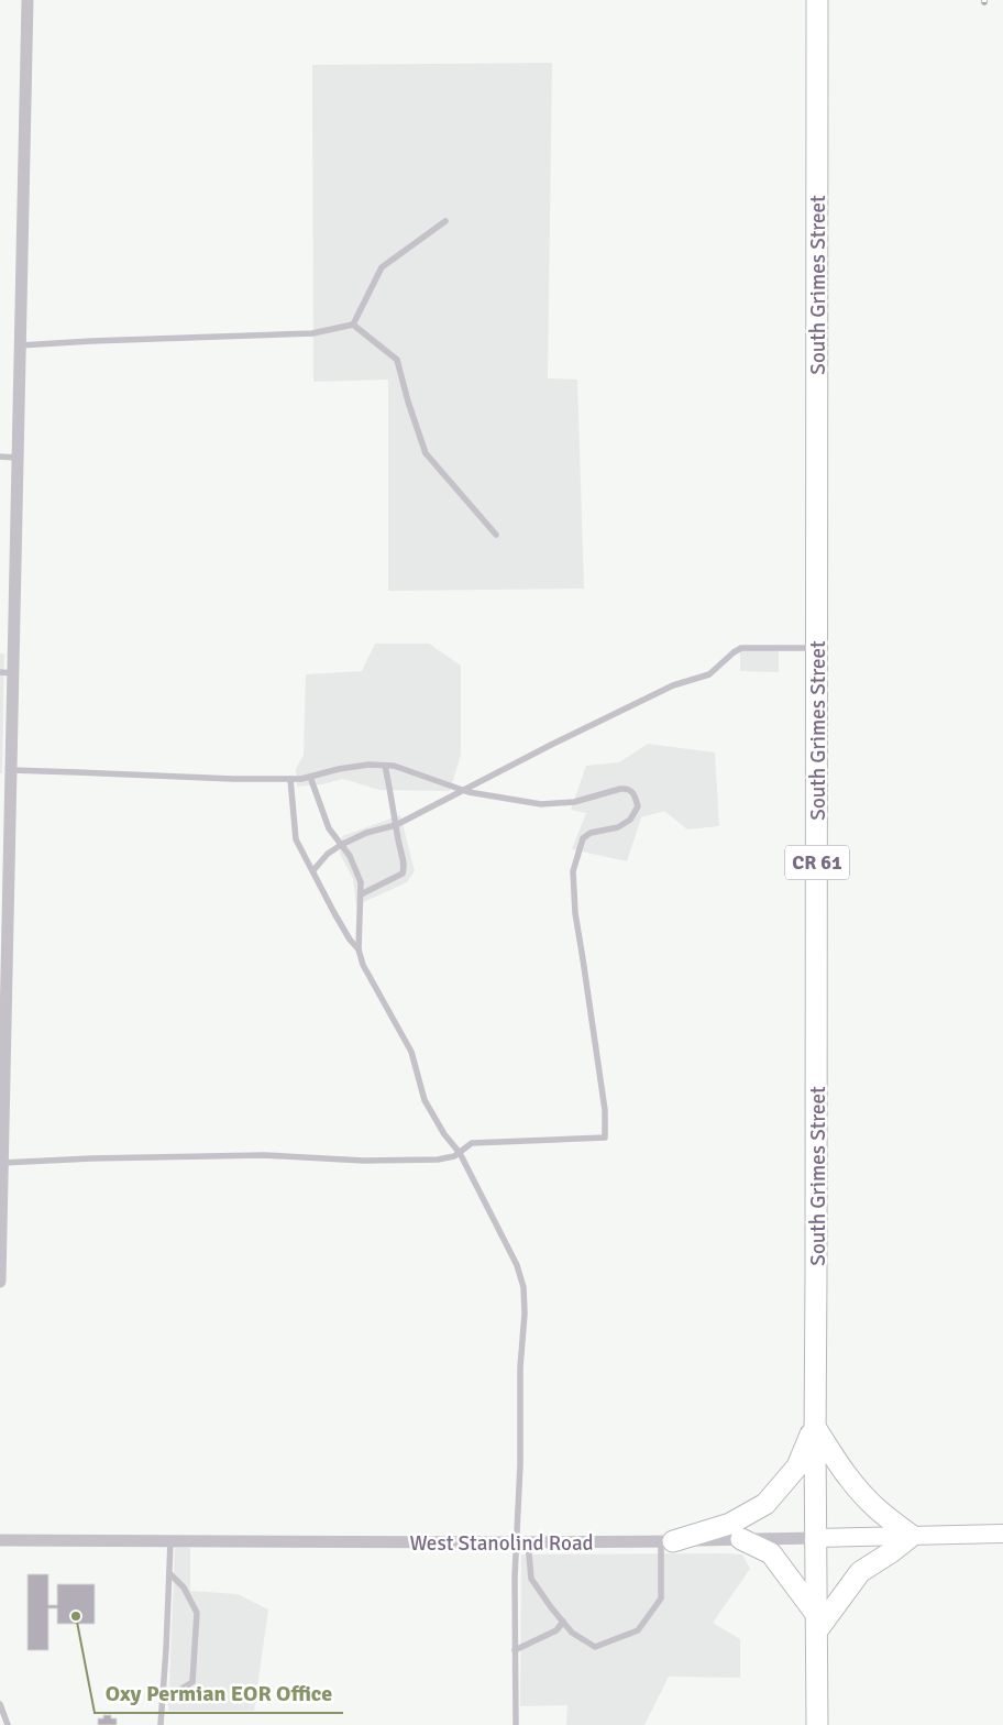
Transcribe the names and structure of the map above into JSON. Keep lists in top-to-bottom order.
{
  "streets": {
    "main road": ["South Grimes Street", "CR 61", "West Stanolind Road"]
  },
  "crossings": [
    ["South Grimes Street", "West Stanolind Road"]
  ],
  "places": ["Oxy Permian EOR Office"]
}
